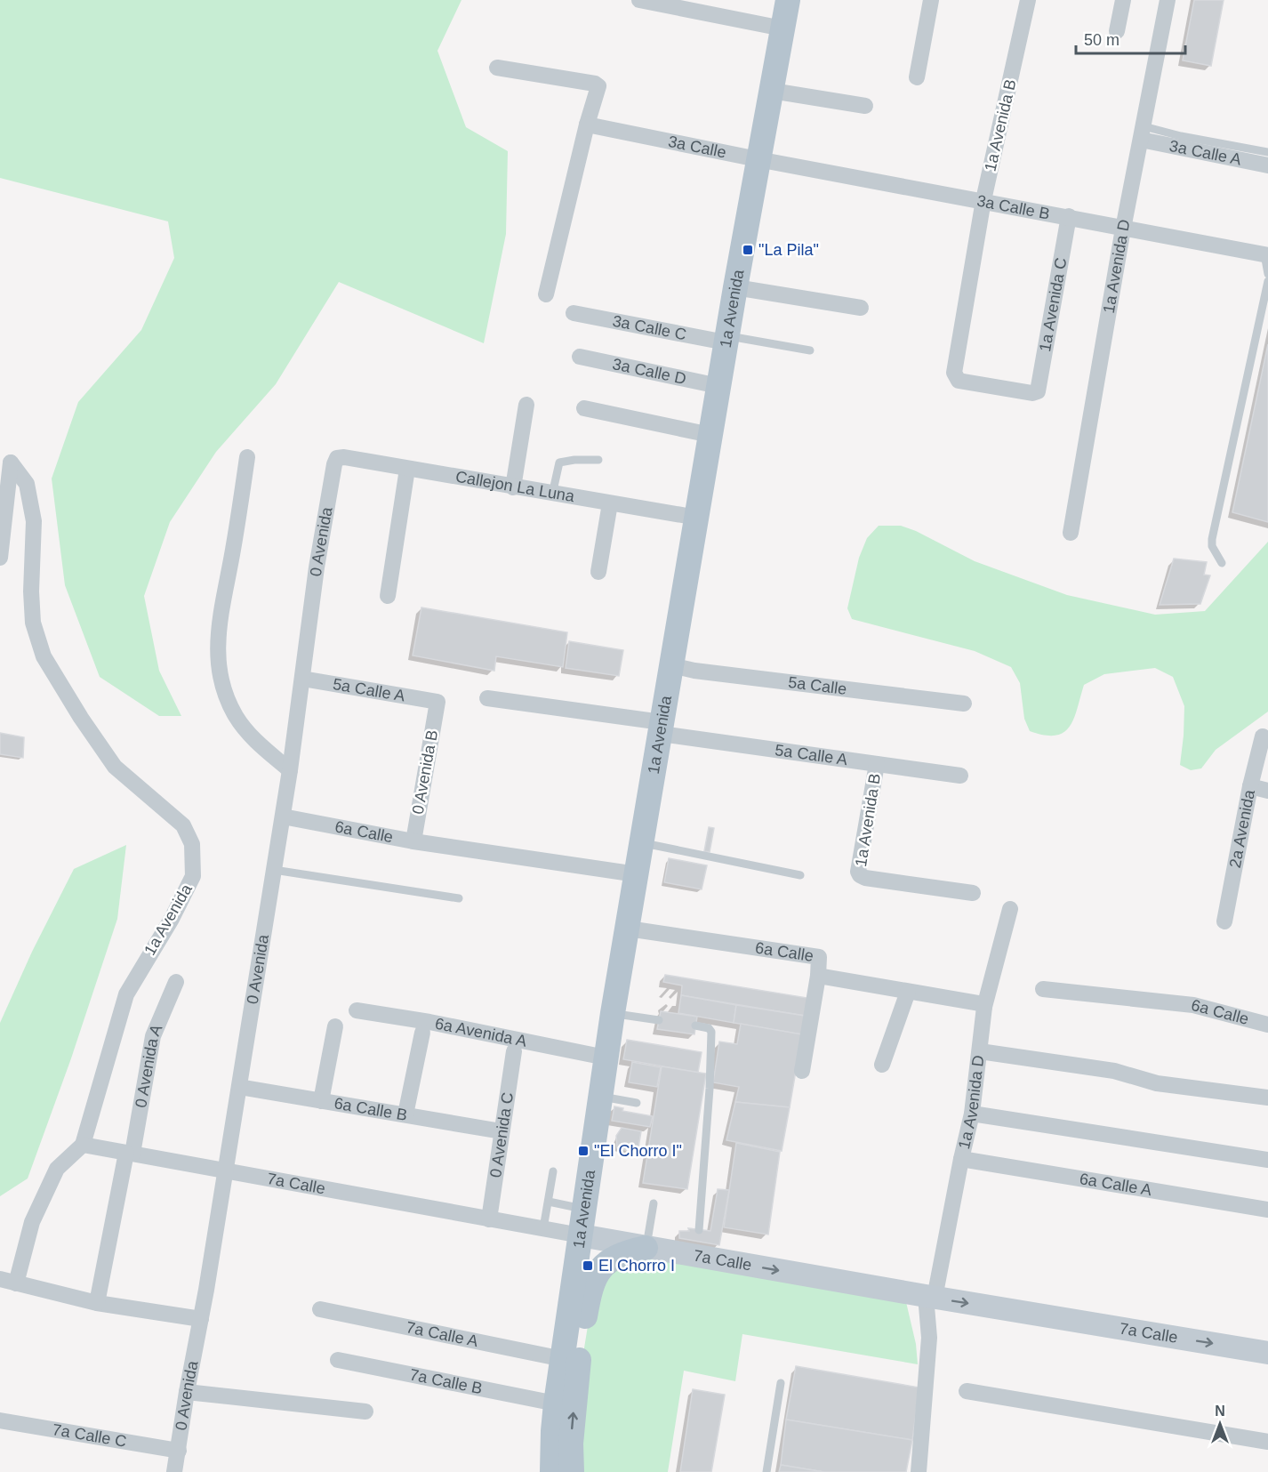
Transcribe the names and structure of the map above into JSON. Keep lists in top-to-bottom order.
{
  "streets": {
    "main road": ["1a Avenida"],
    "street": [
      "1a Avenida B",
      "3a Calle",
      "3a Calle A",
      "3a Calle B",
      "1a Avenida D",
      "1a Avenida C",
      "3a Calle C",
      "3a Calle D",
      "Callejon La Luna",
      "0 Avenida",
      "5a Calle",
      "5a Calle A",
      "0 Avenida B",
      "2a Avenida",
      "6a Calle",
      "6a Avenida A",
      "0 Avenida A",
      "6a Calle B",
      "0 Avenida C",
      "7a Calle",
      "6a Calle A",
      "7a Calle A",
      "7a Calle B",
      "7a Calle C"
    ]
  },
  "crossings": [
    ["1a Avenida B", "3a Calle B"],
    ["1a Avenida B", "1a Avenida C"],
    ["1a Avenida B", "5a Calle A"],
    ["3a Calle", "3a Calle B"],
    ["3a Calle", "1a Avenida"],
    ["3a Calle A", "1a Avenida D"],
    ["3a Calle B", "1a Avenida D"],
    ["3a Calle B", "1a Avenida C"],
    ["3a Calle B", "1a Avenida"],
    ["1a Avenida D", "6a Calle"],
    ["1a Avenida D", "7a Calle"],
    ["1a Avenida D", "6a Calle A"],
    ["1a Avenida", "3a Calle C"],
    ["1a Avenida", "3a Calle D"],
    ["1a Avenida", "Callejon La Luna"],
    ["1a Avenida", "5a Calle"],
    ["1a Avenida", "5a Calle A"],
    ["1a Avenida", "6a Calle"],
    ["1a Avenida", "6a Avenida A"],
    ["1a Avenida", "7a Calle"],
    ["1a Avenida", "7a Calle A"],
    ["1a Avenida", "7a Calle B"],
    ["Callejon La Luna", "0 Avenida"],
    ["0 Avenida", "5a Calle A"],
    ["0 Avenida", "6a Calle"],
    ["0 Avenida", "6a Calle B"],
    ["0 Avenida", "7a Calle"],
    ["0 Avenida", "7a Calle C"],
    ["5a Calle A", "0 Avenida B"],
    ["0 Avenida B", "6a Calle"],
    ["0 Avenida A", "7a Calle"],
    ["6a Calle B", "0 Avenida C"],
    ["0 Avenida C", "7a Calle"]
  ],
  "places": {
    "transit": ["\"La Pila\"", "\"El Chorro I\"", "El Chorro I"]
  },
  "scale_bar": "50 m",
  "north": "top"
}
